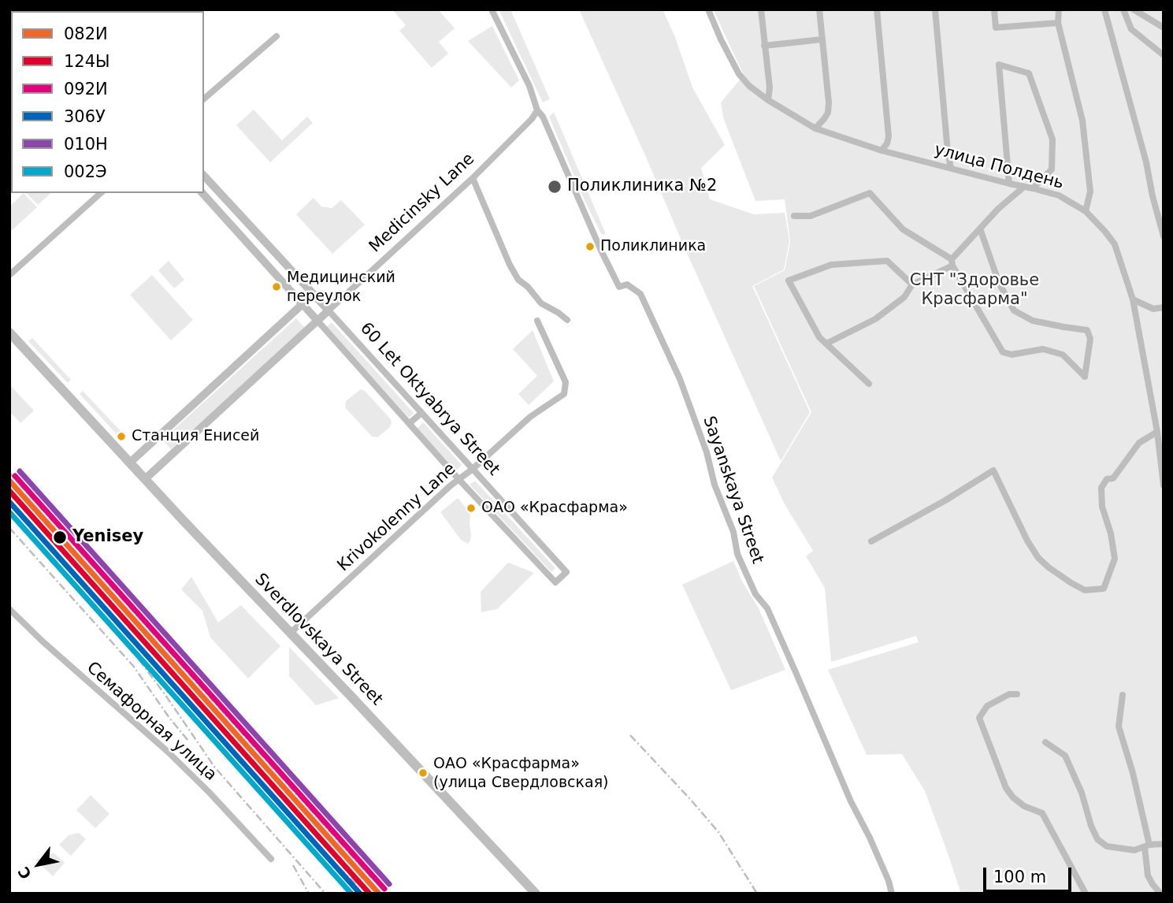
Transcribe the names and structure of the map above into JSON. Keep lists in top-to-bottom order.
{
  "streets": {
    "highway": ["Sverdlovskaya Street"],
    "main road": ["Medicinsky Lane", "60 Let Oktyabrya Street"],
    "street": [
      "улица Полдень",
      "Sayanskaya Street",
      "Krivokolenny Lane",
      "Семафорная улица"
    ]
  },
  "crossings": [
    ["Medicinsky Lane", "60 Let Oktyabrya Street"],
    ["Medicinsky Lane", "Sayanskaya Street"],
    ["Medicinsky Lane", "Sverdlovskaya Street"],
    ["60 Let Oktyabrya Street", "Krivokolenny Lane"],
    ["Krivokolenny Lane", "Sverdlovskaya Street"]
  ],
  "parks": ["СНТ \"Здоровье Красфарма\""],
  "places": [
    "Поликлиника №2",
    "Поликлиника",
    "Медицинский переулок",
    "Станция Енисей",
    "ОАО «Красфарма»",
    "Yenisey",
    "ОАО «Красфарма» (улица Свердловская)"
  ],
  "lines": [
    "transit line 010Н",
    "transit line 092И",
    "transit line 082И",
    "transit line 124Ы",
    "transit line 306У",
    "transit line 002Э"
  ],
  "legend": [
    "082И",
    "124Ы",
    "092И",
    "306У",
    "010Н",
    "002Э"
  ],
  "scale_bar": "100 m",
  "north": "bottom left"
}
